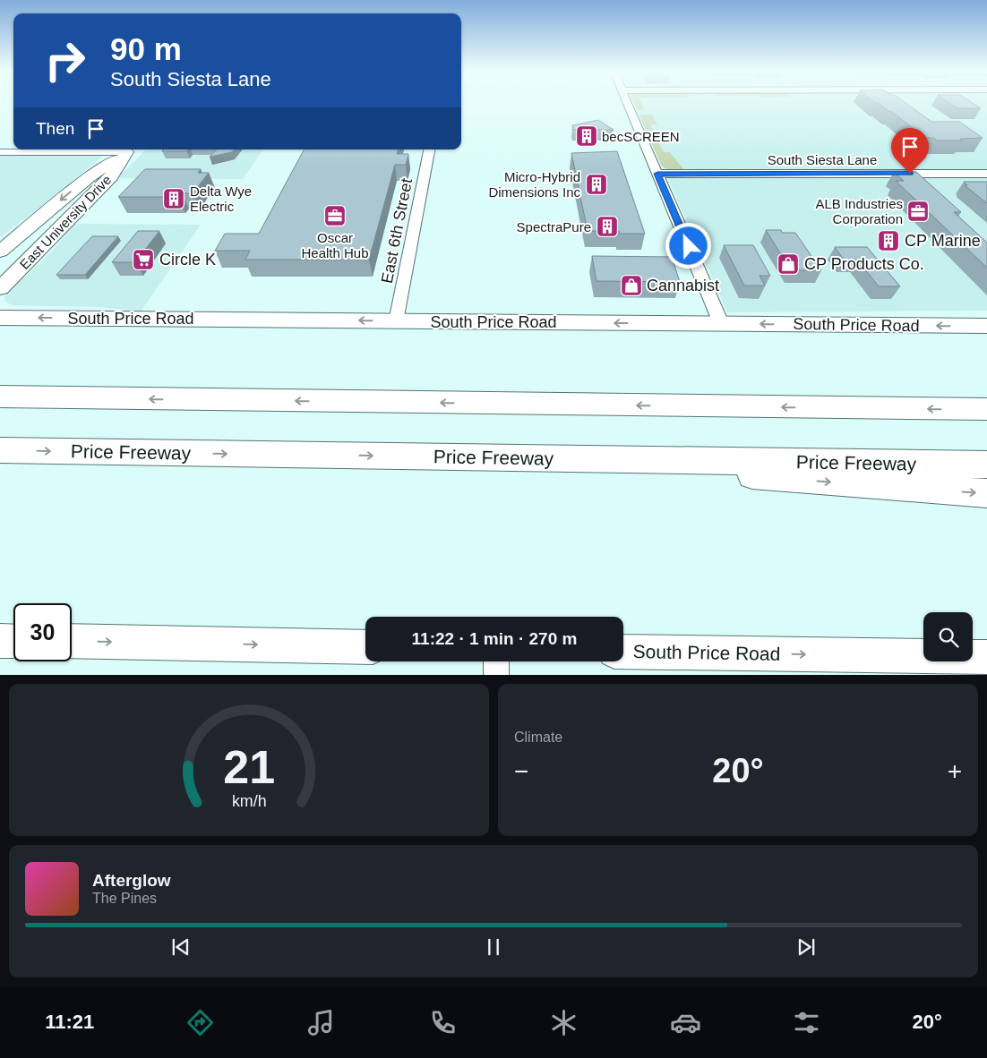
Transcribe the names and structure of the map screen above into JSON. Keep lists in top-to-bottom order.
{
  "streets": {
    "highway": ["Price Freeway"],
    "main road": ["East University Drive", "South Price Road"],
    "street": ["South Siesta Lane", "East 6th Street"]
  },
  "crossings": [
    ["East 6th Street", "South Price Road"]
  ],
  "places": {
    "building": [
      "becSCREEN",
      "Micro-Hybrid Dimensions Inc",
      "Delta Wye Electric",
      "SpectraPure",
      "CP Marine"
    ],
    "office": ["ALB Industries Corporation", "Oscar Health Hub"],
    "supermarket": ["Circle K"],
    "shop": ["CP Products Co.", "Cannabist"]
  },
  "page": {
    "turn": ["90 m", "South Siesta Lane"],
    "then": "Then",
    "limit": "30",
    "trip": "11:22 · 1 min · 270 m",
    "tile": "Climate",
    "heat": ["−", "20°", "+"],
    "song": ["Afterglow", "The Pines"],
    "tabs": ["11:21", "20°"],
    "gauge": ["21", "km/h"]
  }
}
